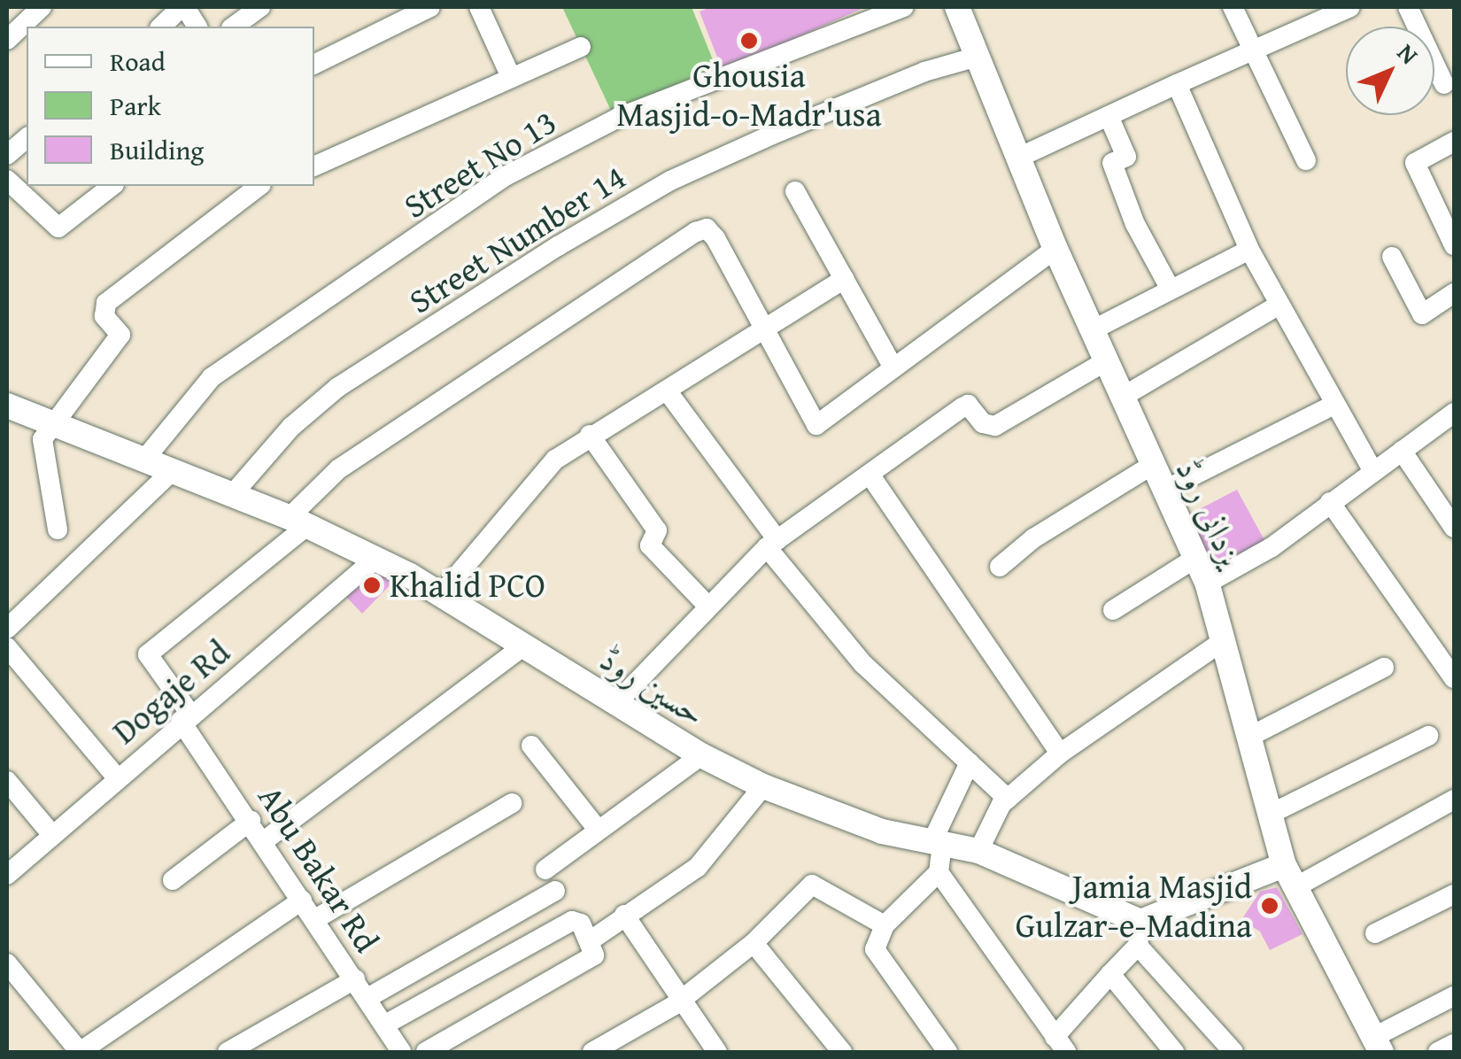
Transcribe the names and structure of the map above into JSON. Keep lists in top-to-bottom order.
{
  "streets": {
    "street": [
      "Street No 13",
      "Street Number 14",
      "یزدانی روڈ",
      "حسین روڈ",
      "Dogaje Rd",
      "Abu Bakar Rd"
    ]
  },
  "crossings": [
    ["Street No 13", "حسین روڈ"],
    ["Street Number 14", "یزدانی روڈ"],
    ["Street Number 14", "حسین روڈ"],
    ["حسین روڈ", "Dogaje Rd"],
    ["حسین روڈ", "Abu Bakar Rd"],
    ["Dogaje Rd", "Abu Bakar Rd"]
  ],
  "places": ["Ghousia Masjid-o-Madr'usa", "Khalid PCO", "Jamia Masjid Gulzar-e-Madina"],
  "legend": ["Road", "Park", "Building"],
  "north": "top right"
}
